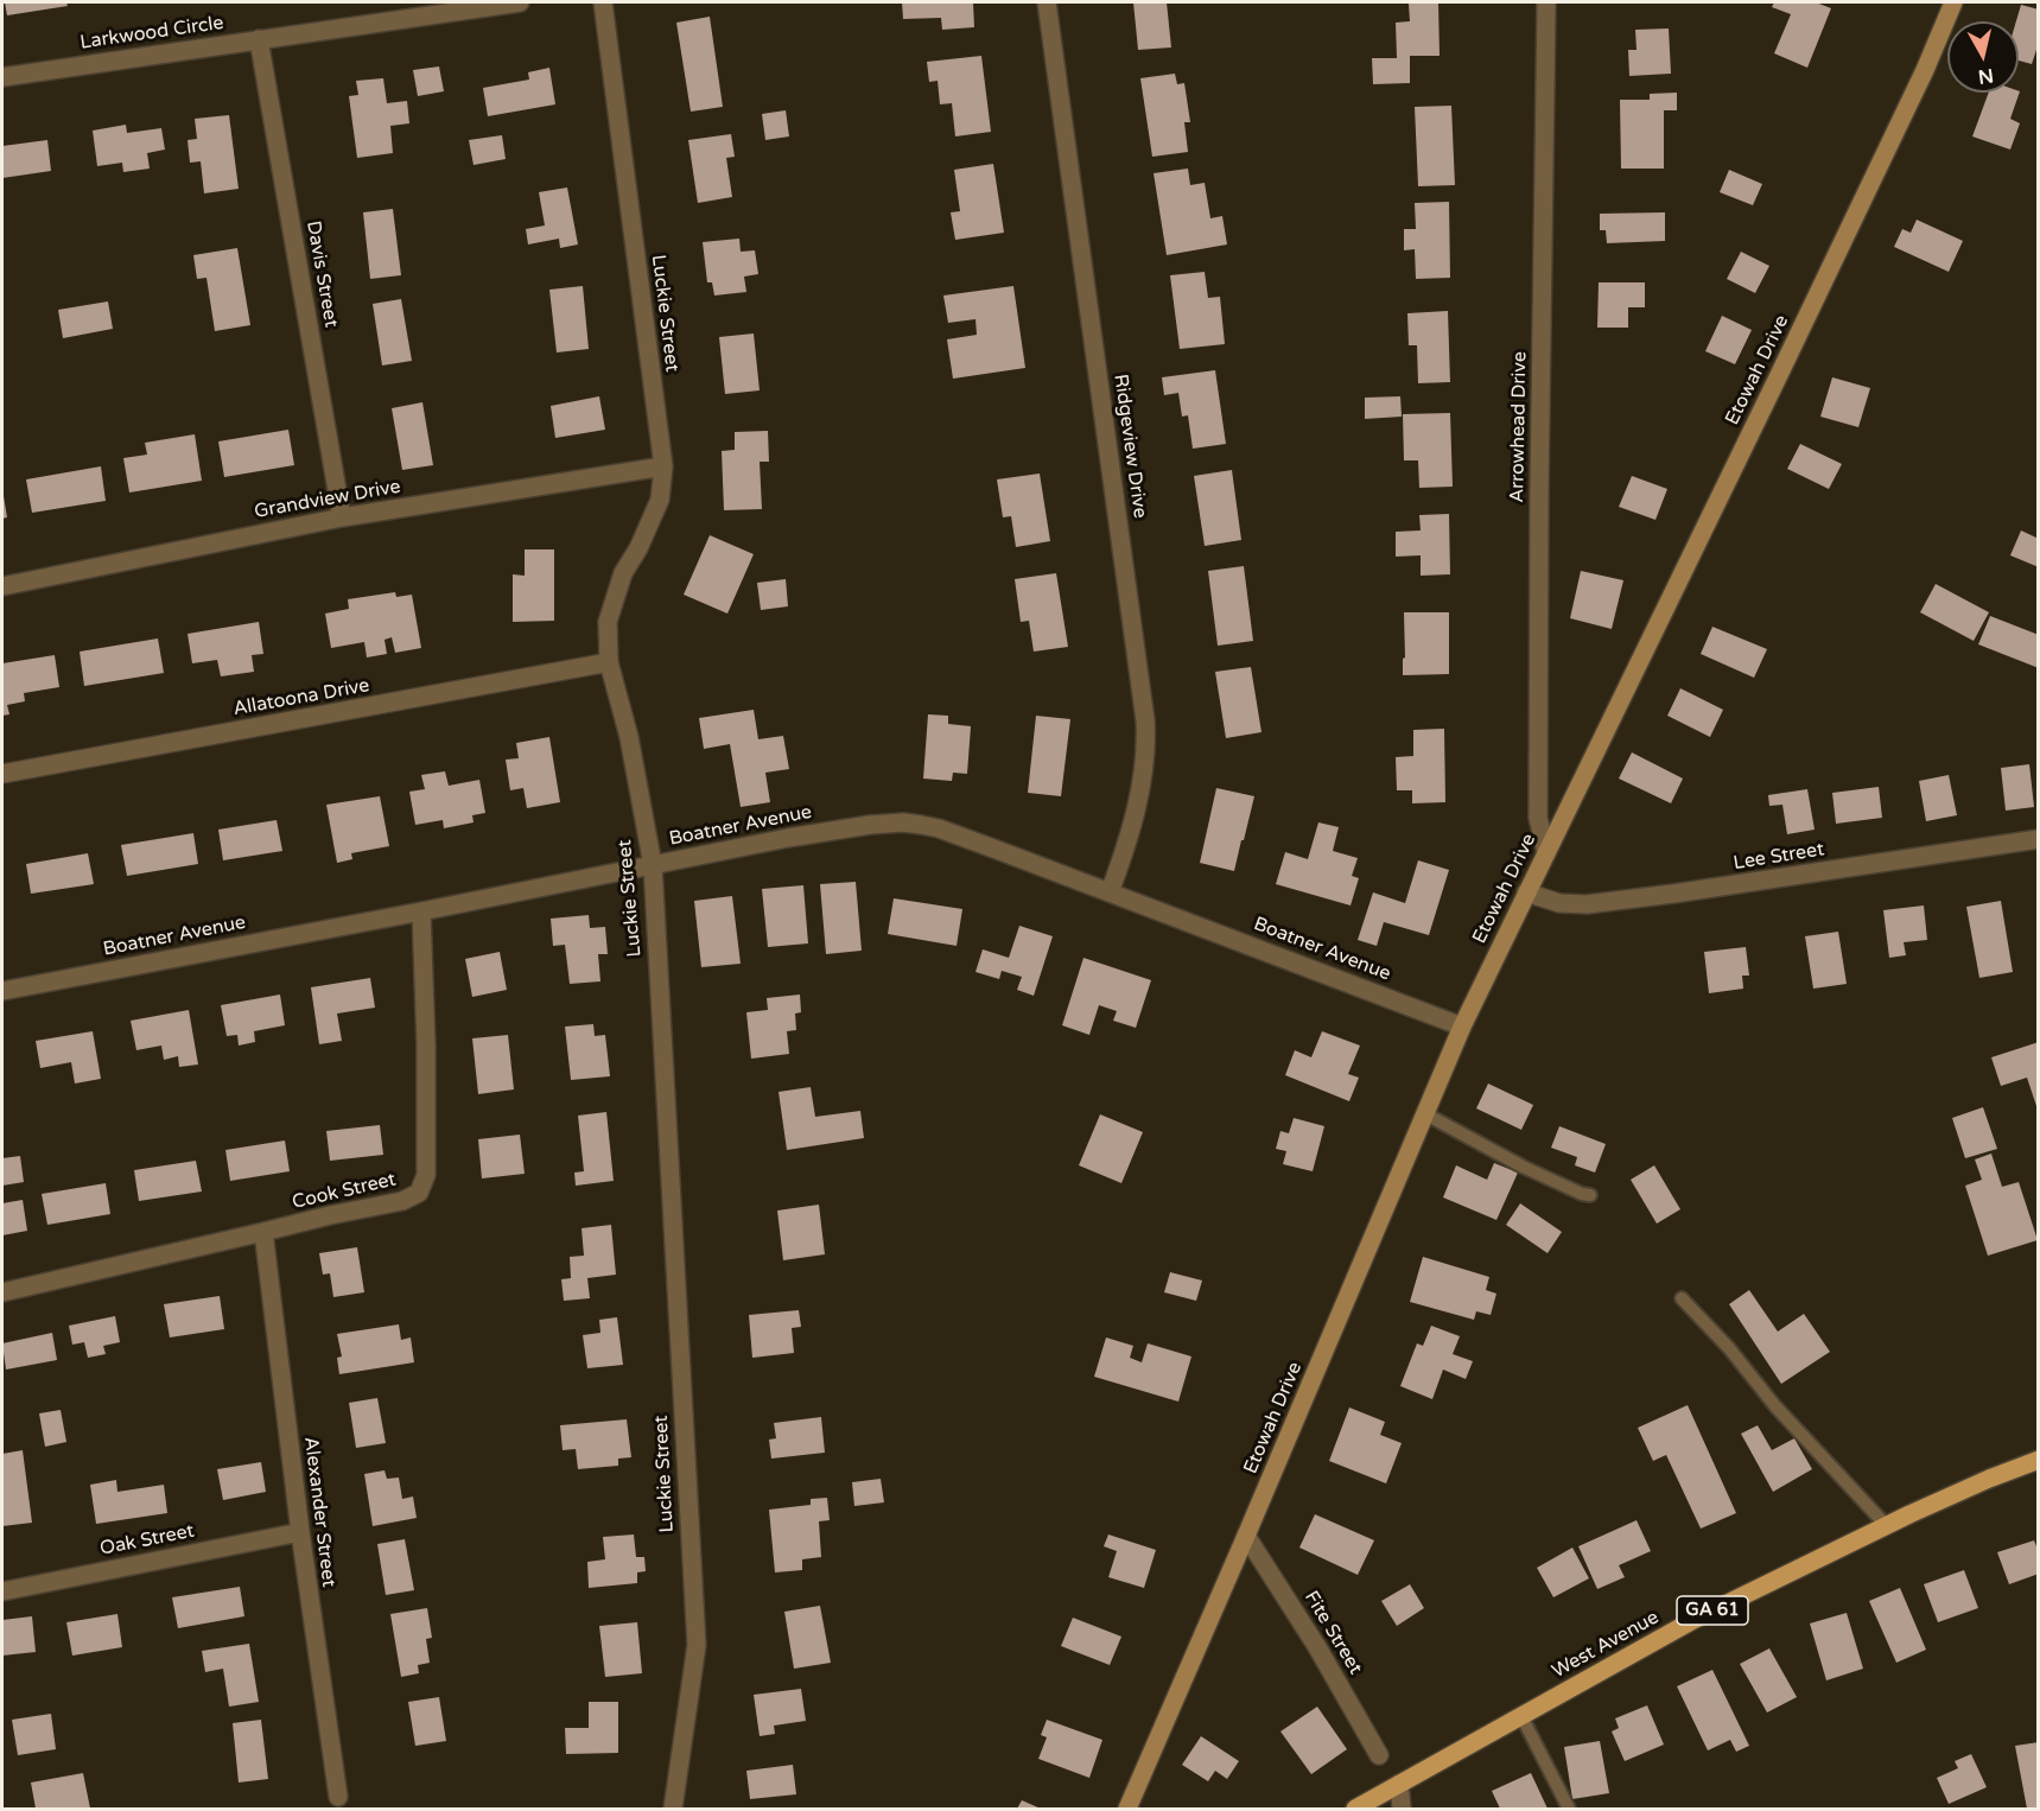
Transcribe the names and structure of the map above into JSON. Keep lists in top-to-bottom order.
{
  "streets": {
    "main road": ["GA 61", "West Avenue"],
    "street": [
      "Larkwood Circle",
      "Davis Street",
      "Luckie Street",
      "Etowah Drive",
      "Arrowhead Drive",
      "Ridgeview Drive",
      "Grandview Drive",
      "Allatoona Drive",
      "Boatner Avenue",
      "Lee Street",
      "Cook Street",
      "Alexander Street",
      "Oak Street",
      "Fite Street"
    ]
  },
  "crossings": [
    ["Larkwood Circle", "Davis Street"],
    ["Davis Street", "Grandview Drive"],
    ["Luckie Street", "Grandview Drive"],
    ["Luckie Street", "Allatoona Drive"],
    ["Luckie Street", "Boatner Avenue"],
    ["Etowah Drive", "Arrowhead Drive"],
    ["Etowah Drive", "Boatner Avenue"],
    ["Etowah Drive", "Lee Street"],
    ["Etowah Drive", "Fite Street"],
    ["Ridgeview Drive", "Boatner Avenue"],
    ["Boatner Avenue", "Cook Street"],
    ["Cook Street", "Alexander Street"],
    ["Alexander Street", "Oak Street"]
  ],
  "north": "bottom"
}
